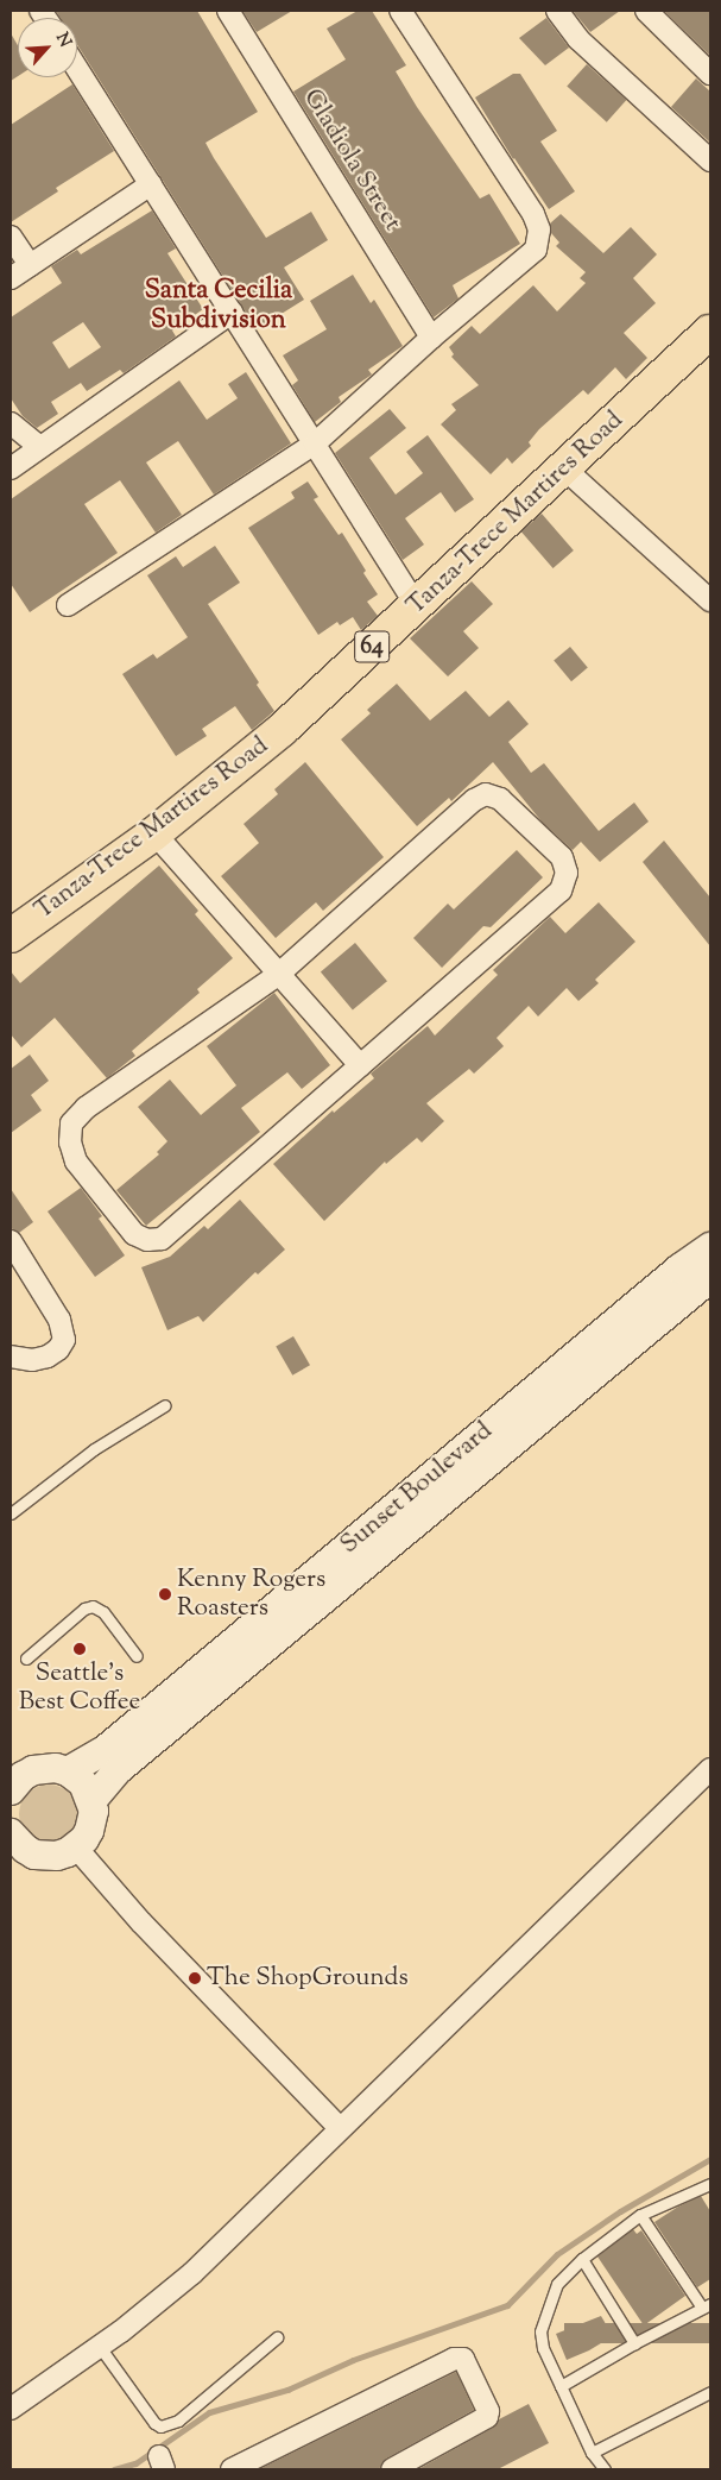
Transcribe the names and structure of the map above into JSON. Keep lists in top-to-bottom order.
{
  "streets": {
    "main road": ["Tanza-Trece Martires Road", "64", "Sunset Boulevard"],
    "street": ["Gladiola Street"]
  },
  "districts": ["Santa Cecilia Subdivision"],
  "places": ["Kenny Rogers Roasters", "Seattle's Best Coffee", "The ShopGrounds"],
  "north": "top right"
}
